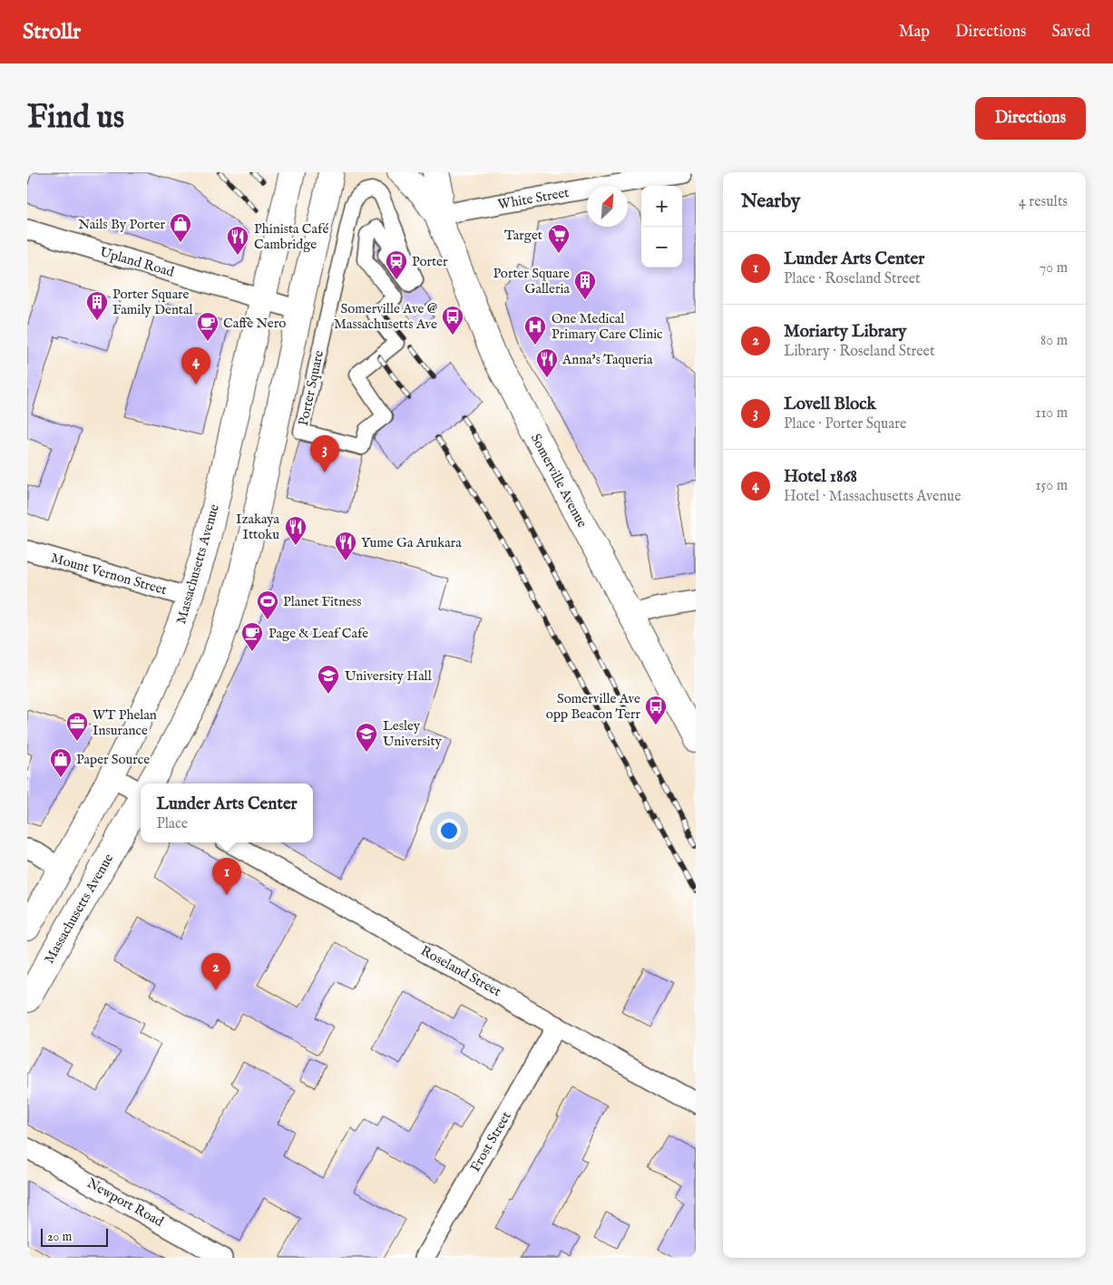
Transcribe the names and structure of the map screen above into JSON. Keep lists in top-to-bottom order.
{
  "streets": {
    "main road": ["Somerville Avenue", "Massachusetts Avenue"],
    "street": [
      "White Street",
      "Upland Road",
      "Porter Square",
      "Mount Vernon Street",
      "Roseland Street",
      "Frost Street",
      "Newport Road"
    ]
  },
  "crossings": [
    ["White Street", "Somerville Avenue"],
    ["Upland Road", "Massachusetts Avenue"],
    ["Massachusetts Avenue", "Mount Vernon Street"],
    ["Roseland Street", "Frost Street"]
  ],
  "places": {
    "shop": ["Nails By Porter", "Paper Source"],
    "supermarket": ["Target"],
    "restaurant": [
      "Phinista Café Cambridge",
      "Anna's Taqueria",
      "Izakaya Ittoku",
      "Yume Ga Arukara"
    ],
    "station": ["Porter"],
    "building": ["Porter Square Galleria", "Porter Square Family Dental"],
    "bus stop": ["Somerville Ave @ Massachusetts Ave", "Somerville Ave opp Beacon Terr"],
    "cafe": ["Caffè Nero", "Page & Leaf Cafe"],
    "hospital": ["One Medical Primary Care Clinic"],
    "sports": ["Planet Fitness"],
    "school or university": ["University Hall", "Lesley University"],
    "office": ["WT Phelan Insurance"]
  },
  "scale_bar": "20 m",
  "north": "top right",
  "page": {
    "header": "Strollr",
    "nav": ["Map", "Directions", "Saved"],
    "buttons": "Directions",
    "title": "Find us",
    "heading": ["Nearby", "4 results"],
    "map_buttons": ["+", "−"],
    "list": [
      {
        "mark": "1",
        "name": "Lunder Arts Center",
        "note": "Place · Roseland Street",
        "value": "70 m"
      },
      {
        "mark": "2",
        "name": "Moriarty Library",
        "note": "Library · Roseland Street",
        "value": "80 m"
      },
      {
        "mark": "3",
        "name": "Lovell Block",
        "note": "Place · Porter Square",
        "value": "110 m"
      },
      {
        "mark": "4",
        "name": "Hotel 1868",
        "note": "Hotel · Massachusetts Avenue",
        "value": "150 m"
      }
    ],
    "pins": [
      "4",
      "3",
      "1",
      "2"
    ],
    "popup": ["Lunder Arts Center", "Place"],
    "scale": "20 m"
  }
}
